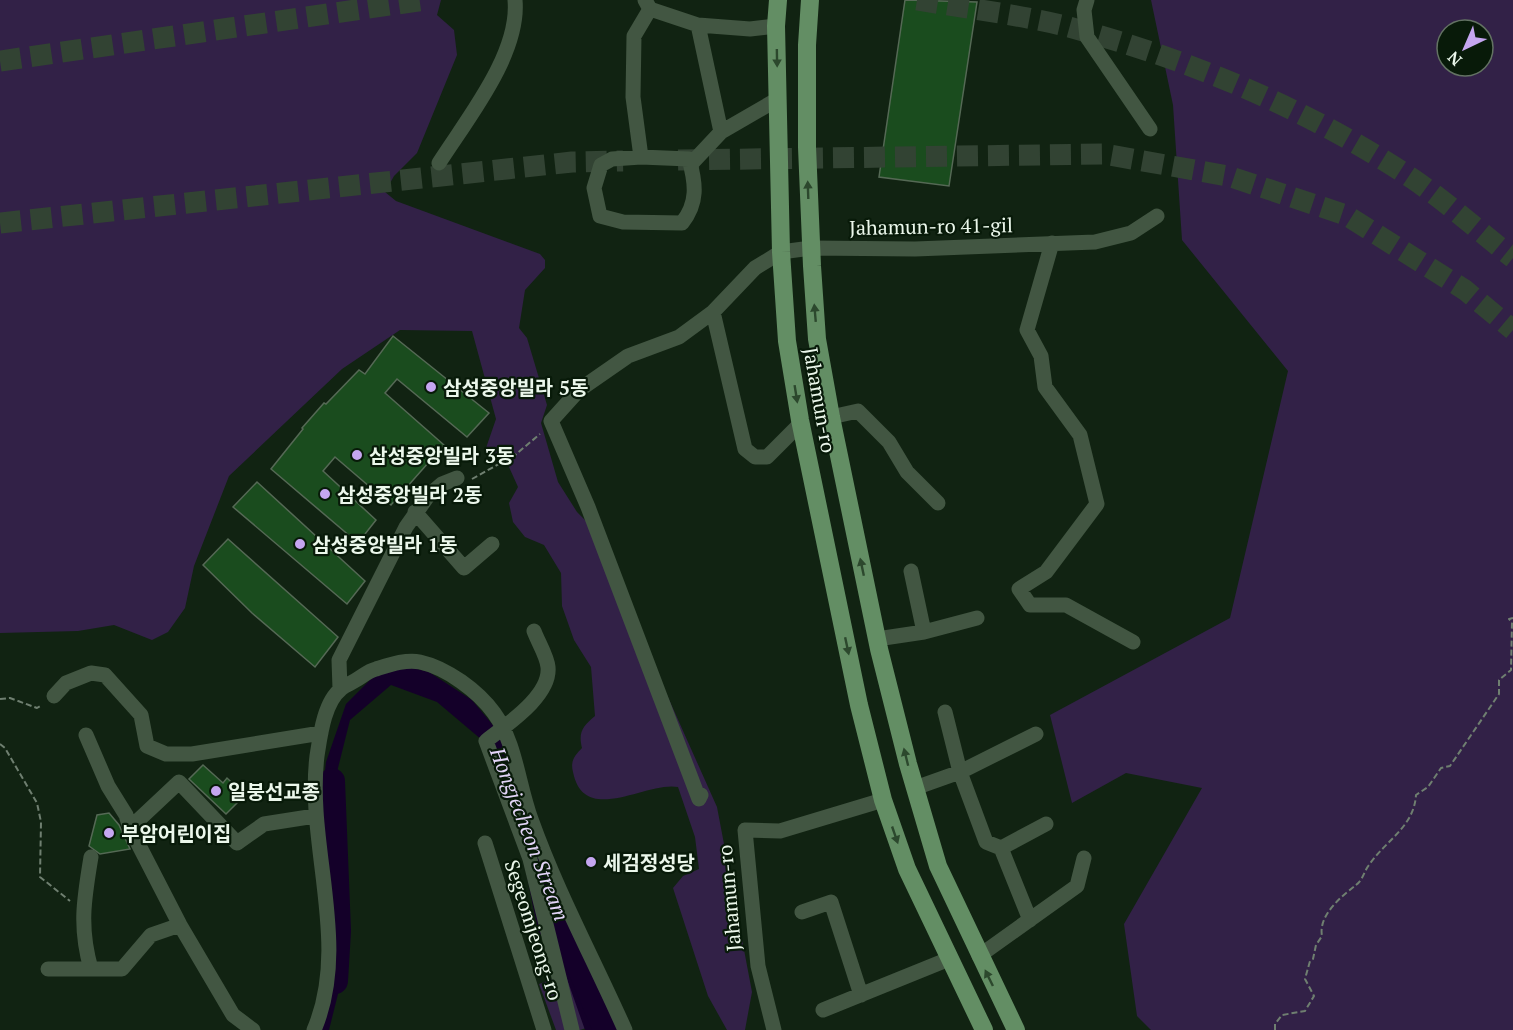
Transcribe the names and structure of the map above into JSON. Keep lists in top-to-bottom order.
{
  "streets": {
    "main road": ["Jahamun-ro"],
    "street": ["Jahamun-ro 41-gil", "Segeomjeong-ro"]
  },
  "crossings": [
    ["Jahamun-ro 41-gil", "Jahamun-ro"]
  ],
  "water": ["Hongjecheon Stream"],
  "places": [
    "삼성중앙빌라 5동",
    "삼성중앙빌라 3동",
    "삼성중앙빌라 2동",
    "삼성중앙빌라 1동",
    "일붕선교종",
    "부암어린이집",
    "세검정성당"
  ],
  "north": "bottom left"
}
